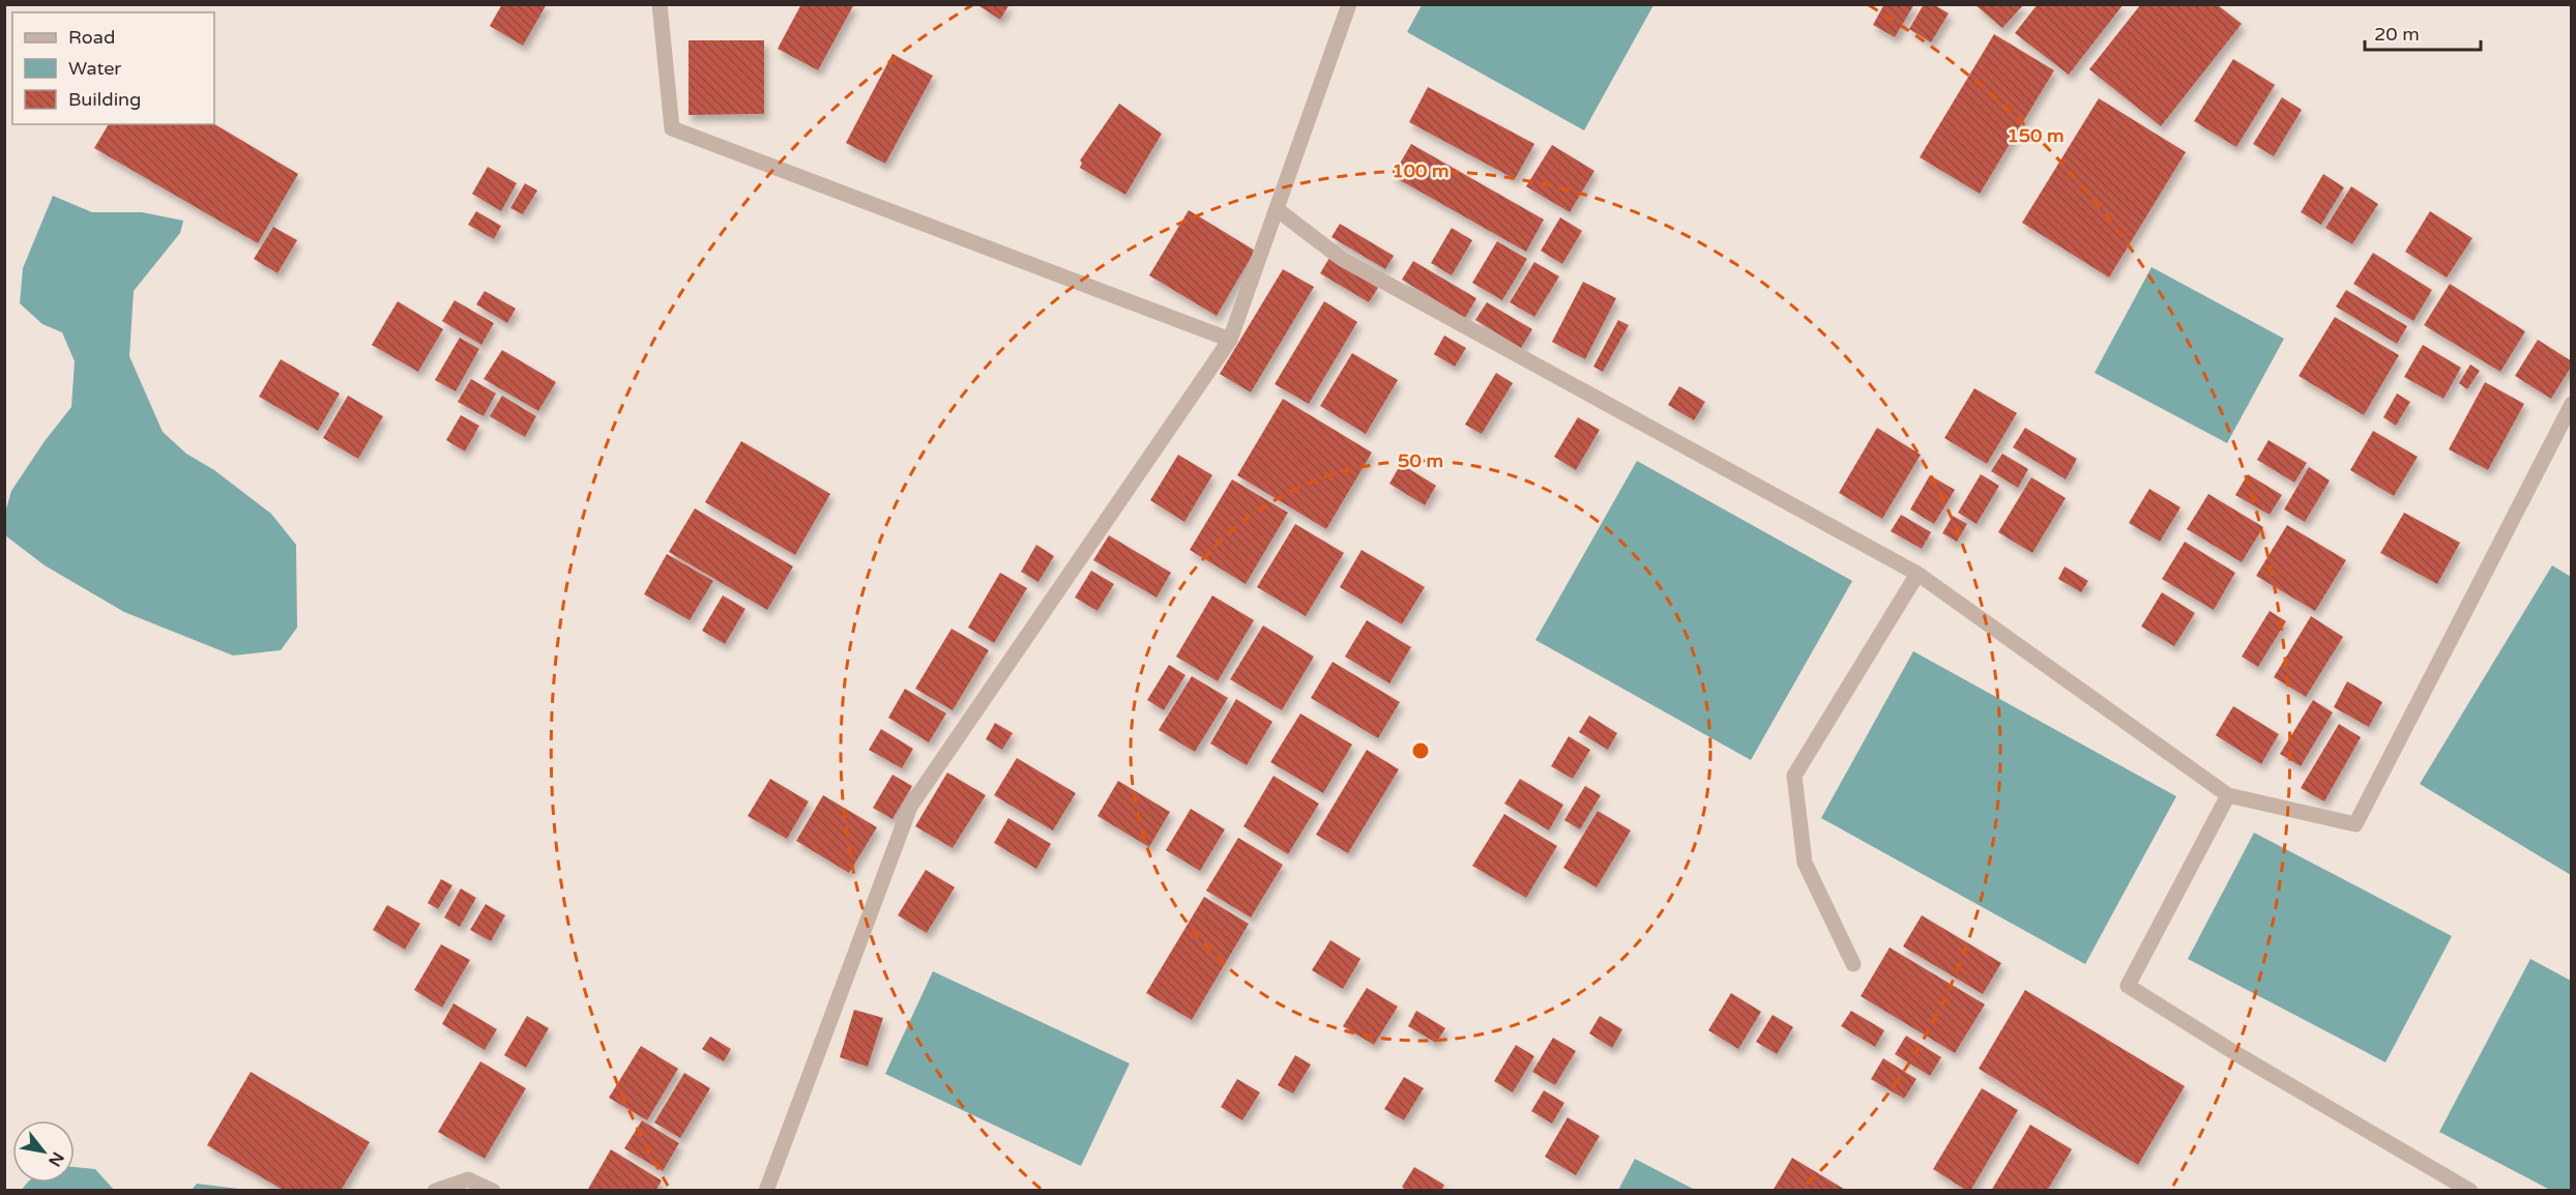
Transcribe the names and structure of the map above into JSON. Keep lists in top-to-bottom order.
{
  "legend": ["Road", "Water", "Building"],
  "scale_bar": "20 m",
  "north": "bottom right",
  "rings": ["150 m", "100 m", "50 m"]
}
